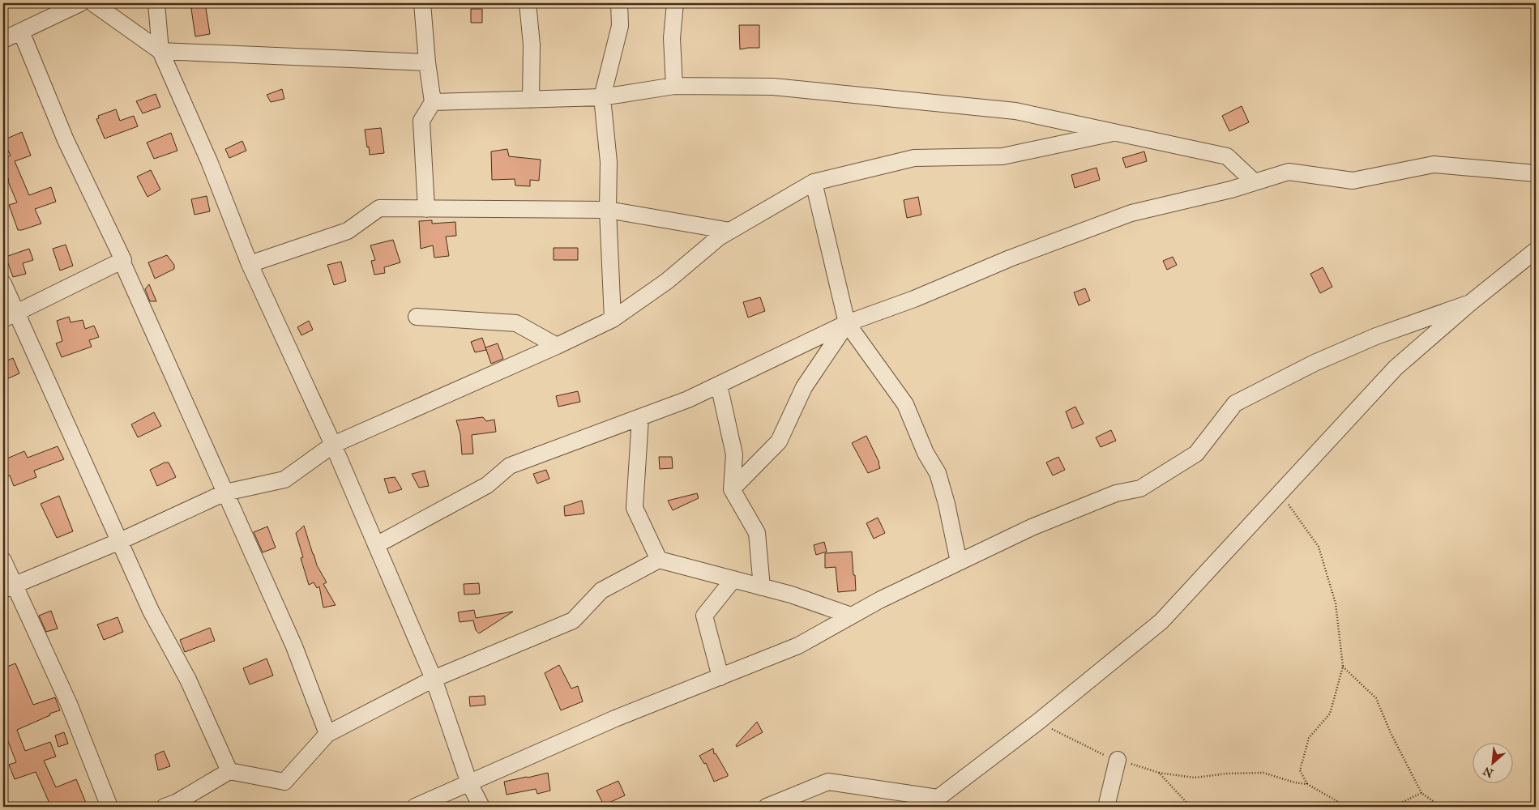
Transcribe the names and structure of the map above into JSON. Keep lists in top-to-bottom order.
{
  "north": "bottom left"
}
